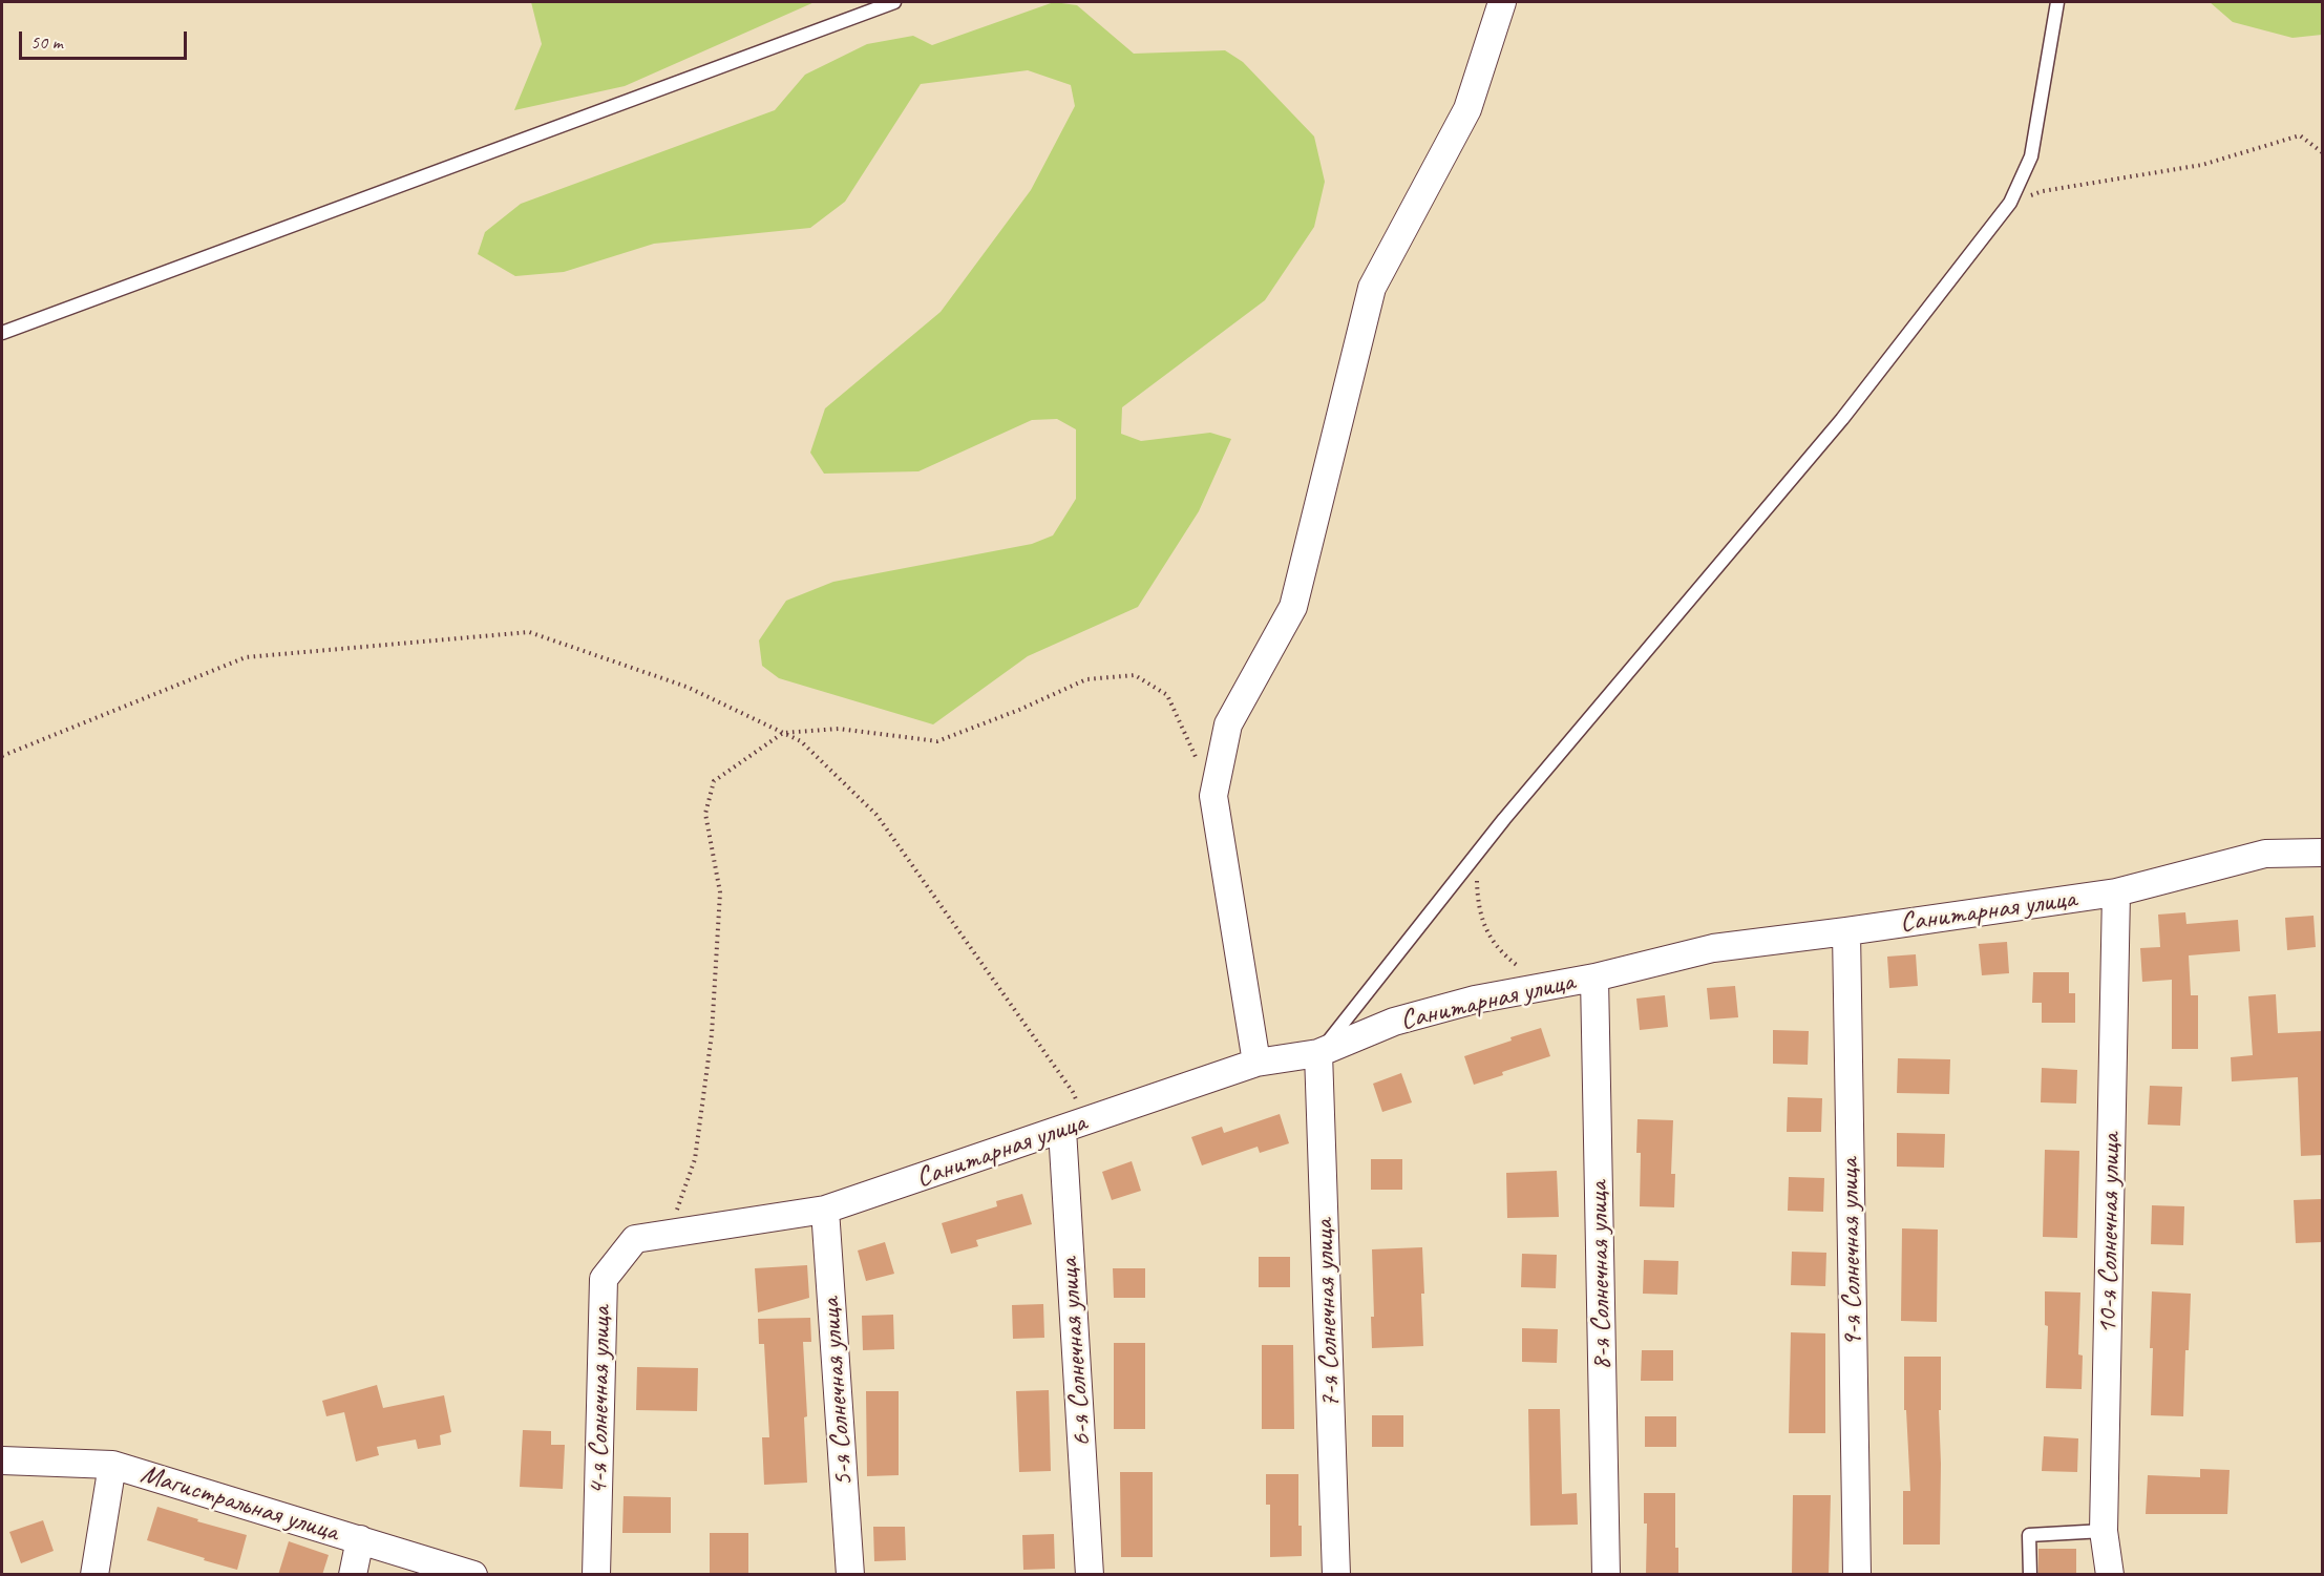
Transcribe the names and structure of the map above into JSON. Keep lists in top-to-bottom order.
{
  "streets": {
    "street": [
      "Санитарная улица",
      "10-я Солнечная улица",
      "9-я Солнечная улица",
      "8-я Солнечная улица",
      "7-я Солнечная улица",
      "6-я Солнечная улица",
      "5-я Солнечная улица",
      "4-я Солнечная улица",
      "Магистральная улица"
    ]
  },
  "crossings": [
    ["Санитарная улица", "10-я Солнечная улица"],
    ["Санитарная улица", "9-я Солнечная улица"],
    ["Санитарная улица", "8-я Солнечная улица"],
    ["Санитарная улица", "7-я Солнечная улица"],
    ["Санитарная улица", "6-я Солнечная улица"],
    ["Санитарная улица", "5-я Солнечная улица"],
    ["Санитарная улица", "4-я Солнечная улица"]
  ],
  "scale_bar": "50 m"
}
